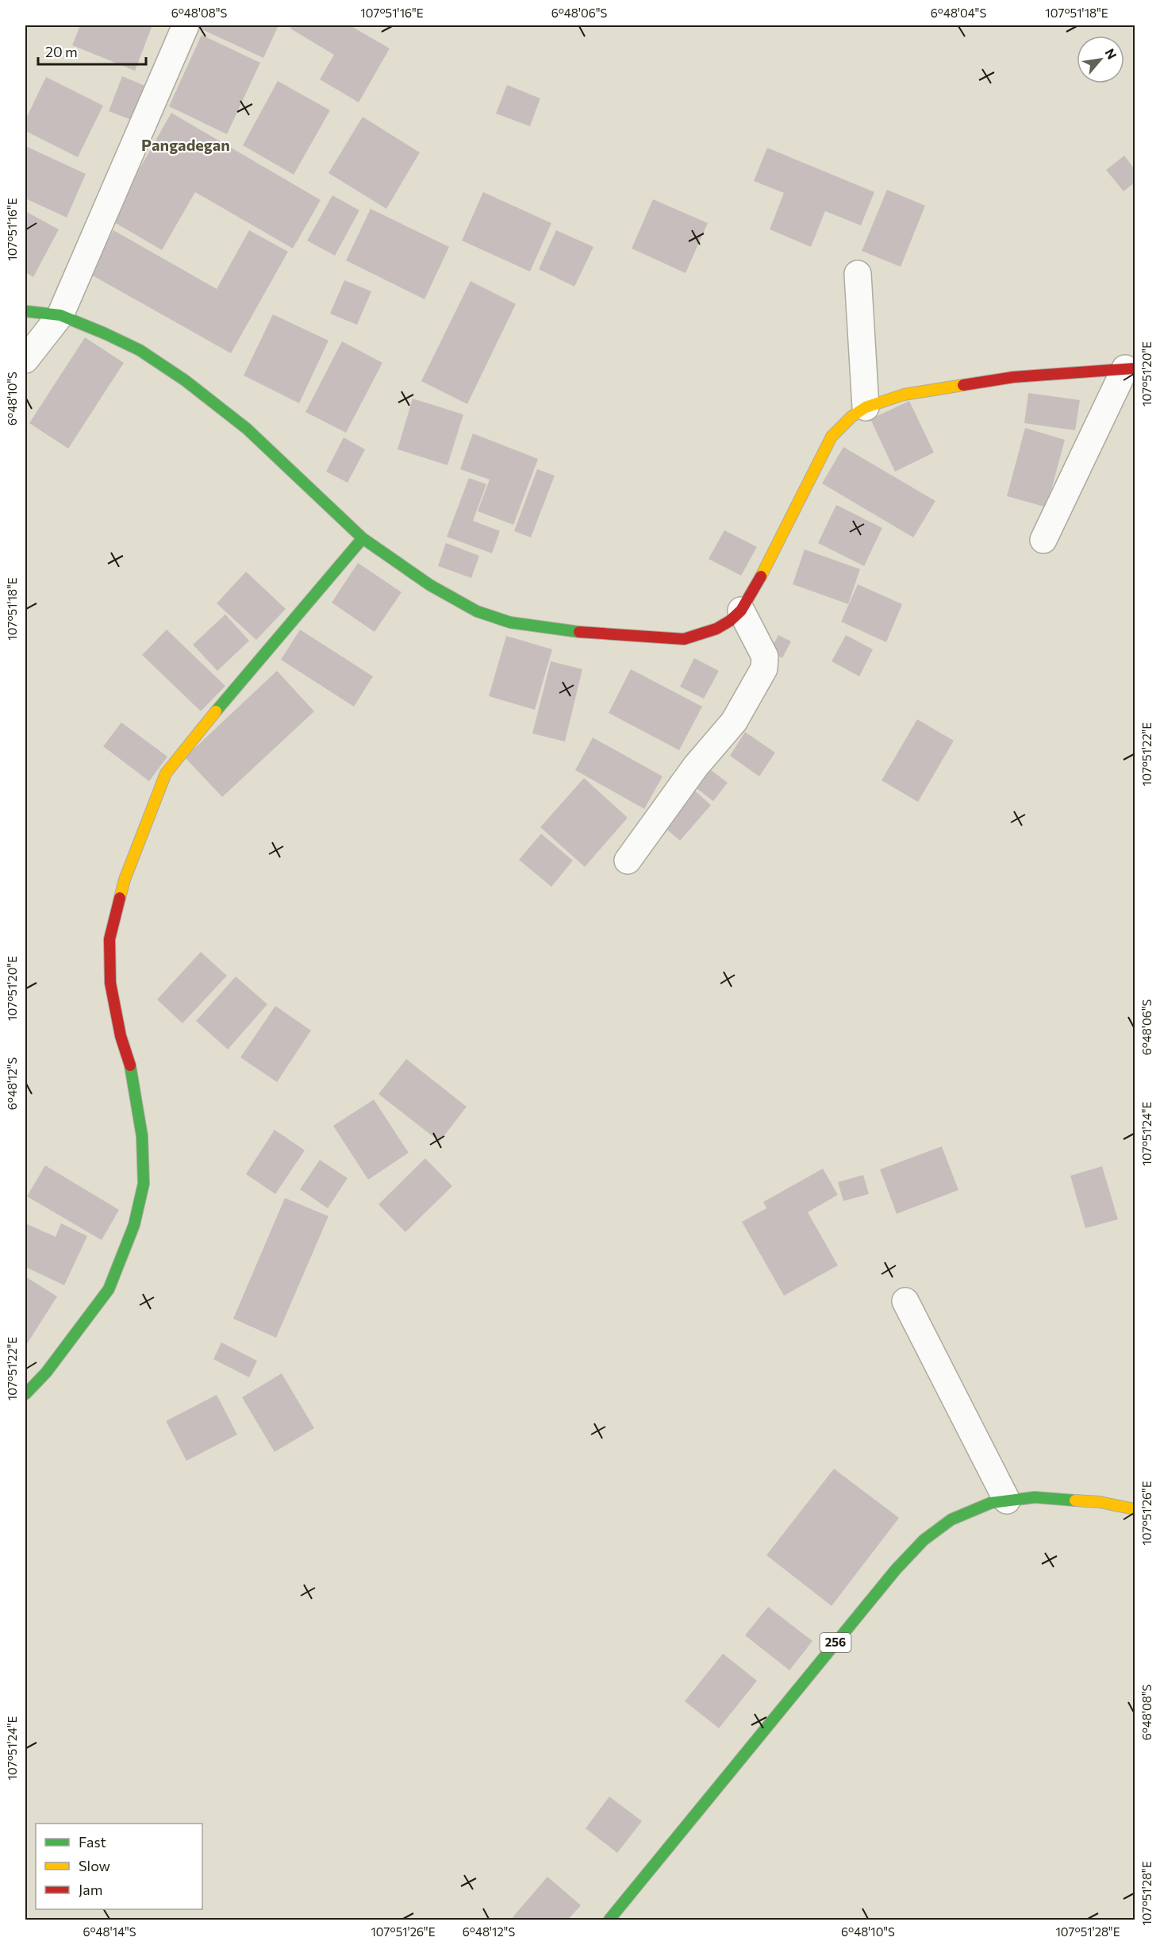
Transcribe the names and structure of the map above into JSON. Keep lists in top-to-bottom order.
{
  "streets": {
    "street": ["256"]
  },
  "districts": ["Pangadegan"],
  "legend": ["Fast", "Slow", "Jam"],
  "scale_bar": "20 m",
  "north": "top right",
  "coordinates": [
    "6°48'08\"S",
    "107°51'16\"E",
    "6°48'06\"S",
    "6°48'04\"S",
    "107°51'18\"E",
    "107°51'20\"E",
    "6°48'10\"S",
    "107°51'22\"E",
    "6°48'12\"S",
    "107°51'24\"E",
    "107°51'26\"E",
    "107°51'28\"E",
    "6°48'14\"S"
  ]
}
